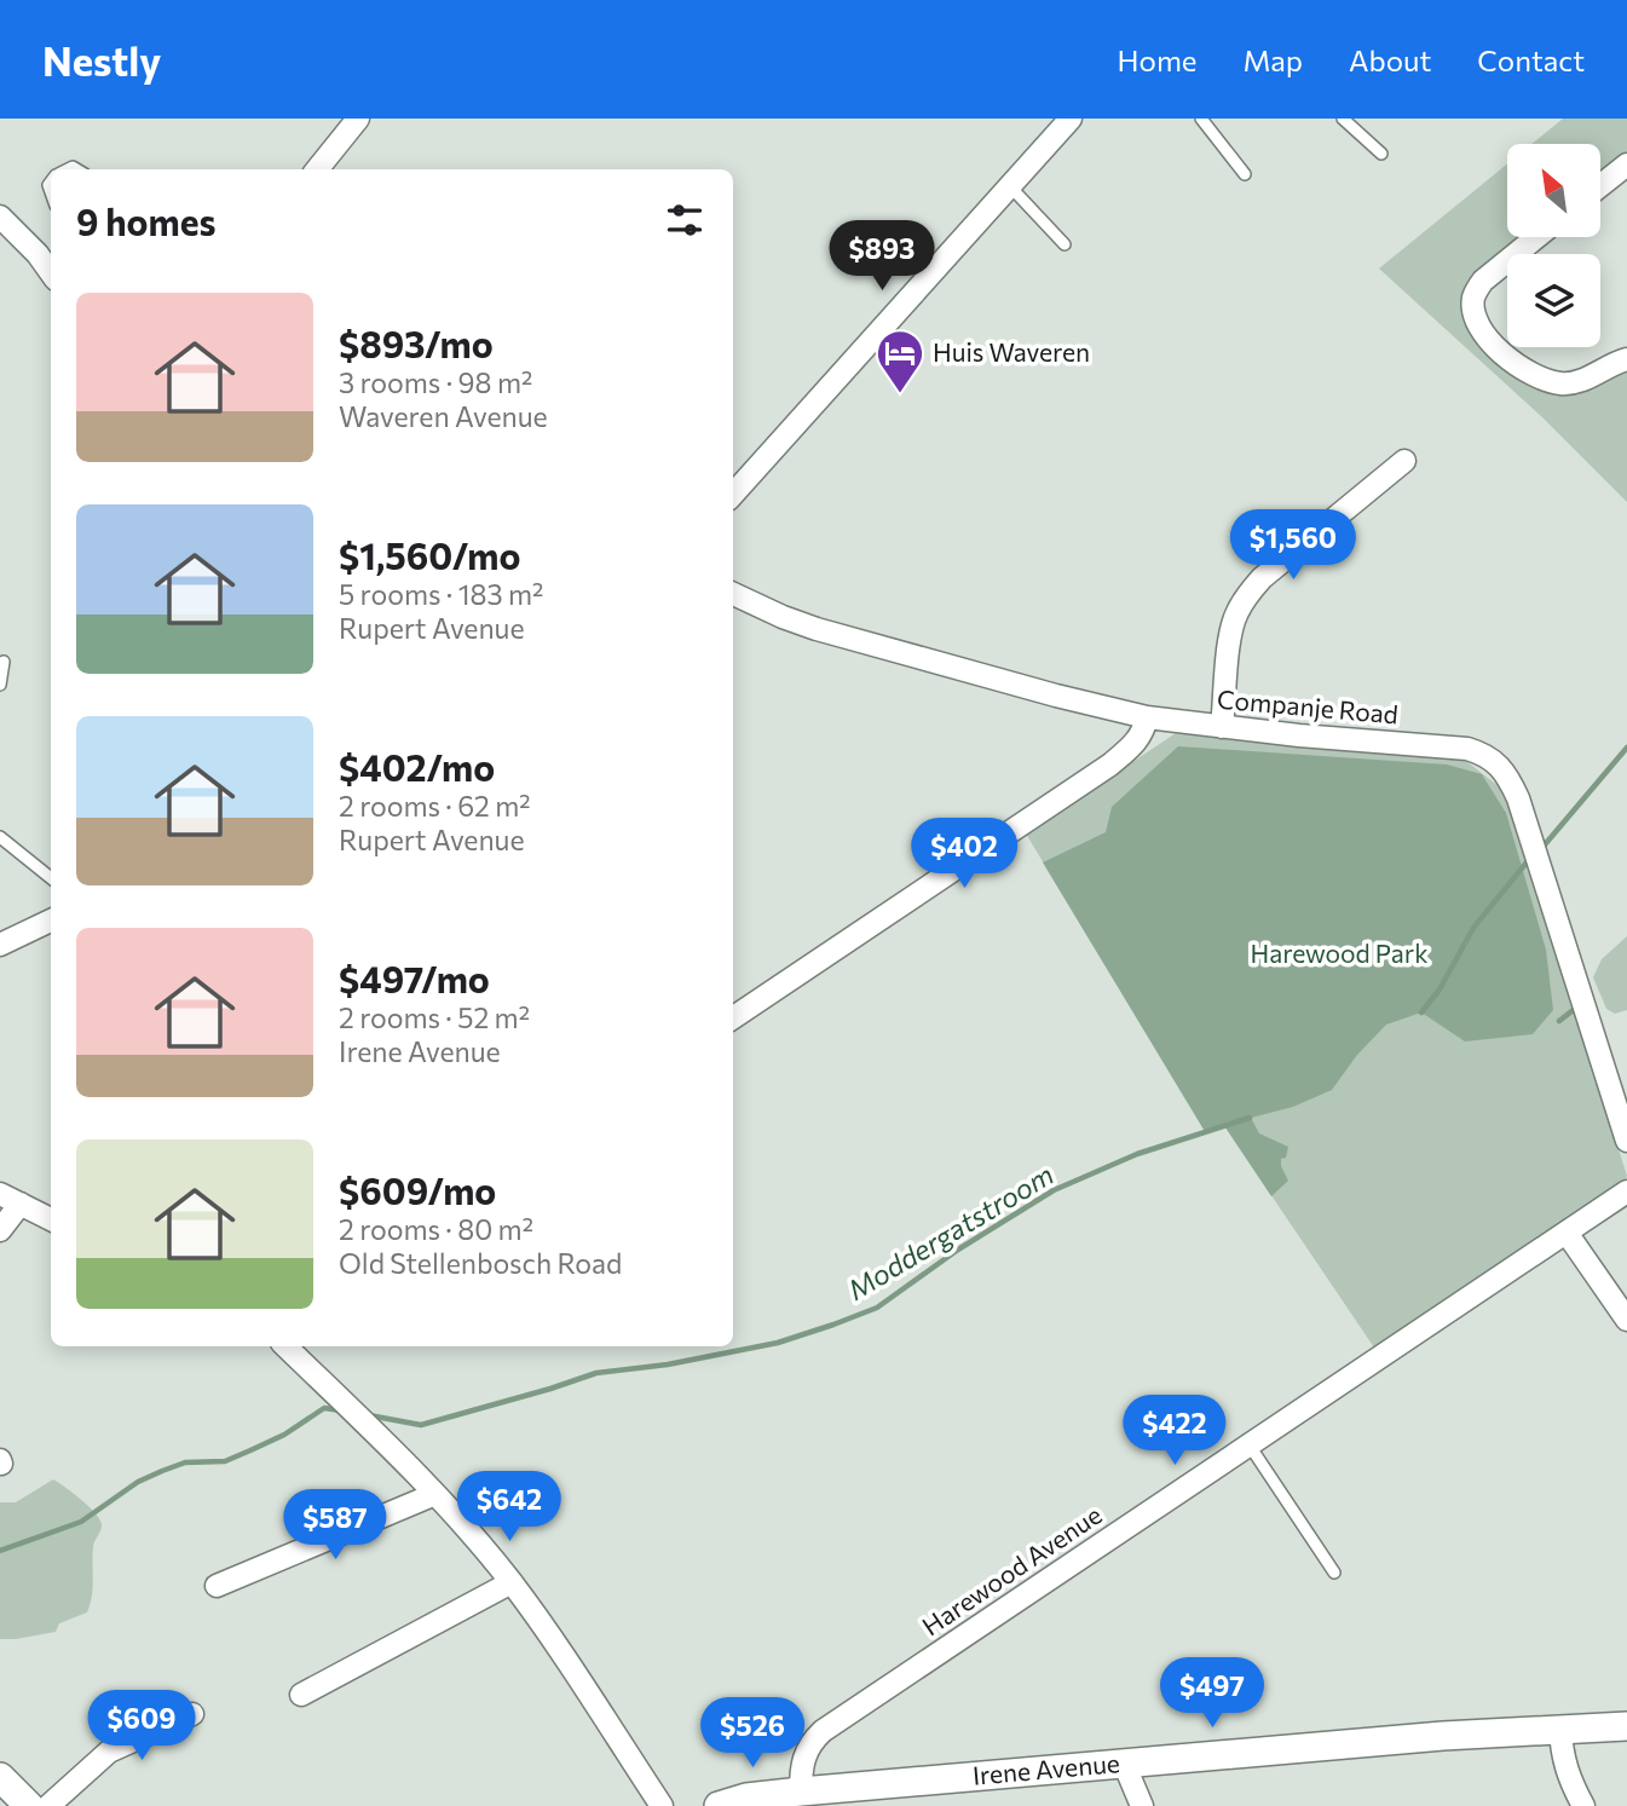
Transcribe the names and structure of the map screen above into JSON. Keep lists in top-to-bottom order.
{
  "streets": {
    "street": ["Companje Road", "Harewood Avenue", "Irene Avenue"]
  },
  "crossings": [
    ["Harewood Avenue", "Irene Avenue"]
  ],
  "water": ["Moddergatstroom"],
  "parks": ["Harewood Park"],
  "places": {
    "hotel": ["Huis Waveren"]
  },
  "north": "top left",
  "page": {
    "header": "Nestly",
    "nav": [
      "Home",
      "Map",
      "About",
      "Contact"
    ],
    "heading": "9 homes",
    "price": [
      "$893",
      "$1,560",
      "$402",
      "$422",
      "$642",
      "$587",
      "$497",
      "$609",
      "$526"
    ],
    "list": [
      {
        "name": "$893/mo",
        "note": "3 rooms · 98 m² · Waveren Avenue"
      },
      {
        "name": "$1,560/mo",
        "note": "5 rooms · 183 m² · Rupert Avenue"
      },
      {
        "name": "$402/mo",
        "note": "2 rooms · 62 m² · Rupert Avenue"
      },
      {
        "name": "$497/mo",
        "note": "2 rooms · 52 m² · Irene Avenue"
      },
      {
        "name": "$609/mo",
        "note": "2 rooms · 80 m² · Old Stellenbosch Road"
      }
    ]
  }
}
